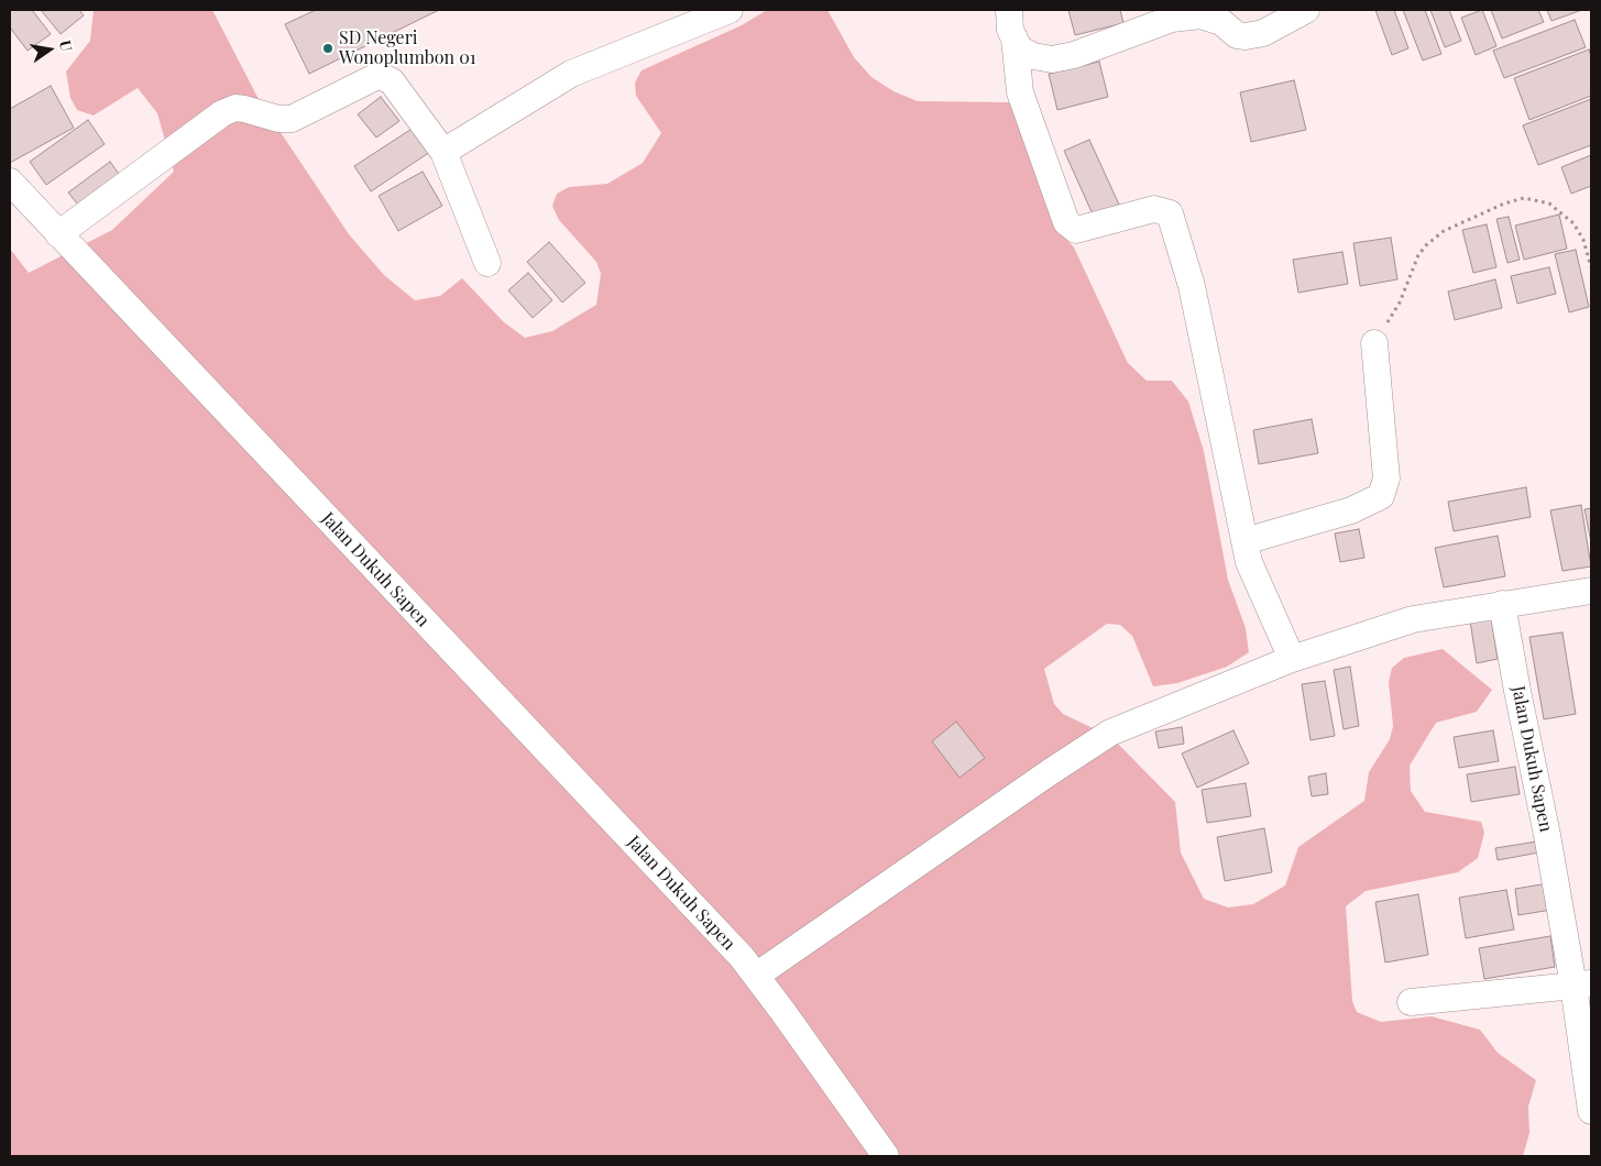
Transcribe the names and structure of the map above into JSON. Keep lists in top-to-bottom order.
{
  "streets": {
    "street": ["Jalan Dukuh Sapen"]
  },
  "places": ["SD Negeri Wonoplumbon 01"],
  "north": "right"
}
